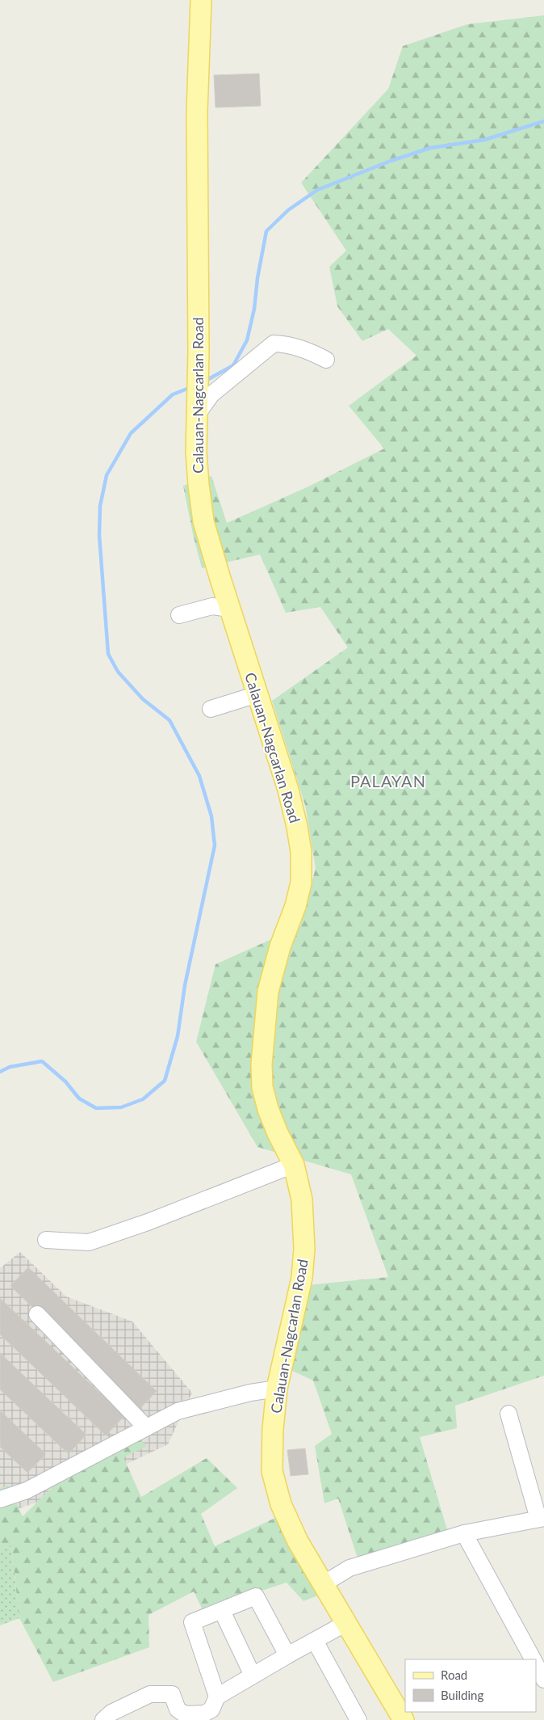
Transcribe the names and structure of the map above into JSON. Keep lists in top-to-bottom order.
{
  "streets": {
    "main road": ["Calauan-Nagcarlan Road"]
  },
  "districts": ["PALAYAN"],
  "legend": ["Road", "Building"]
}
